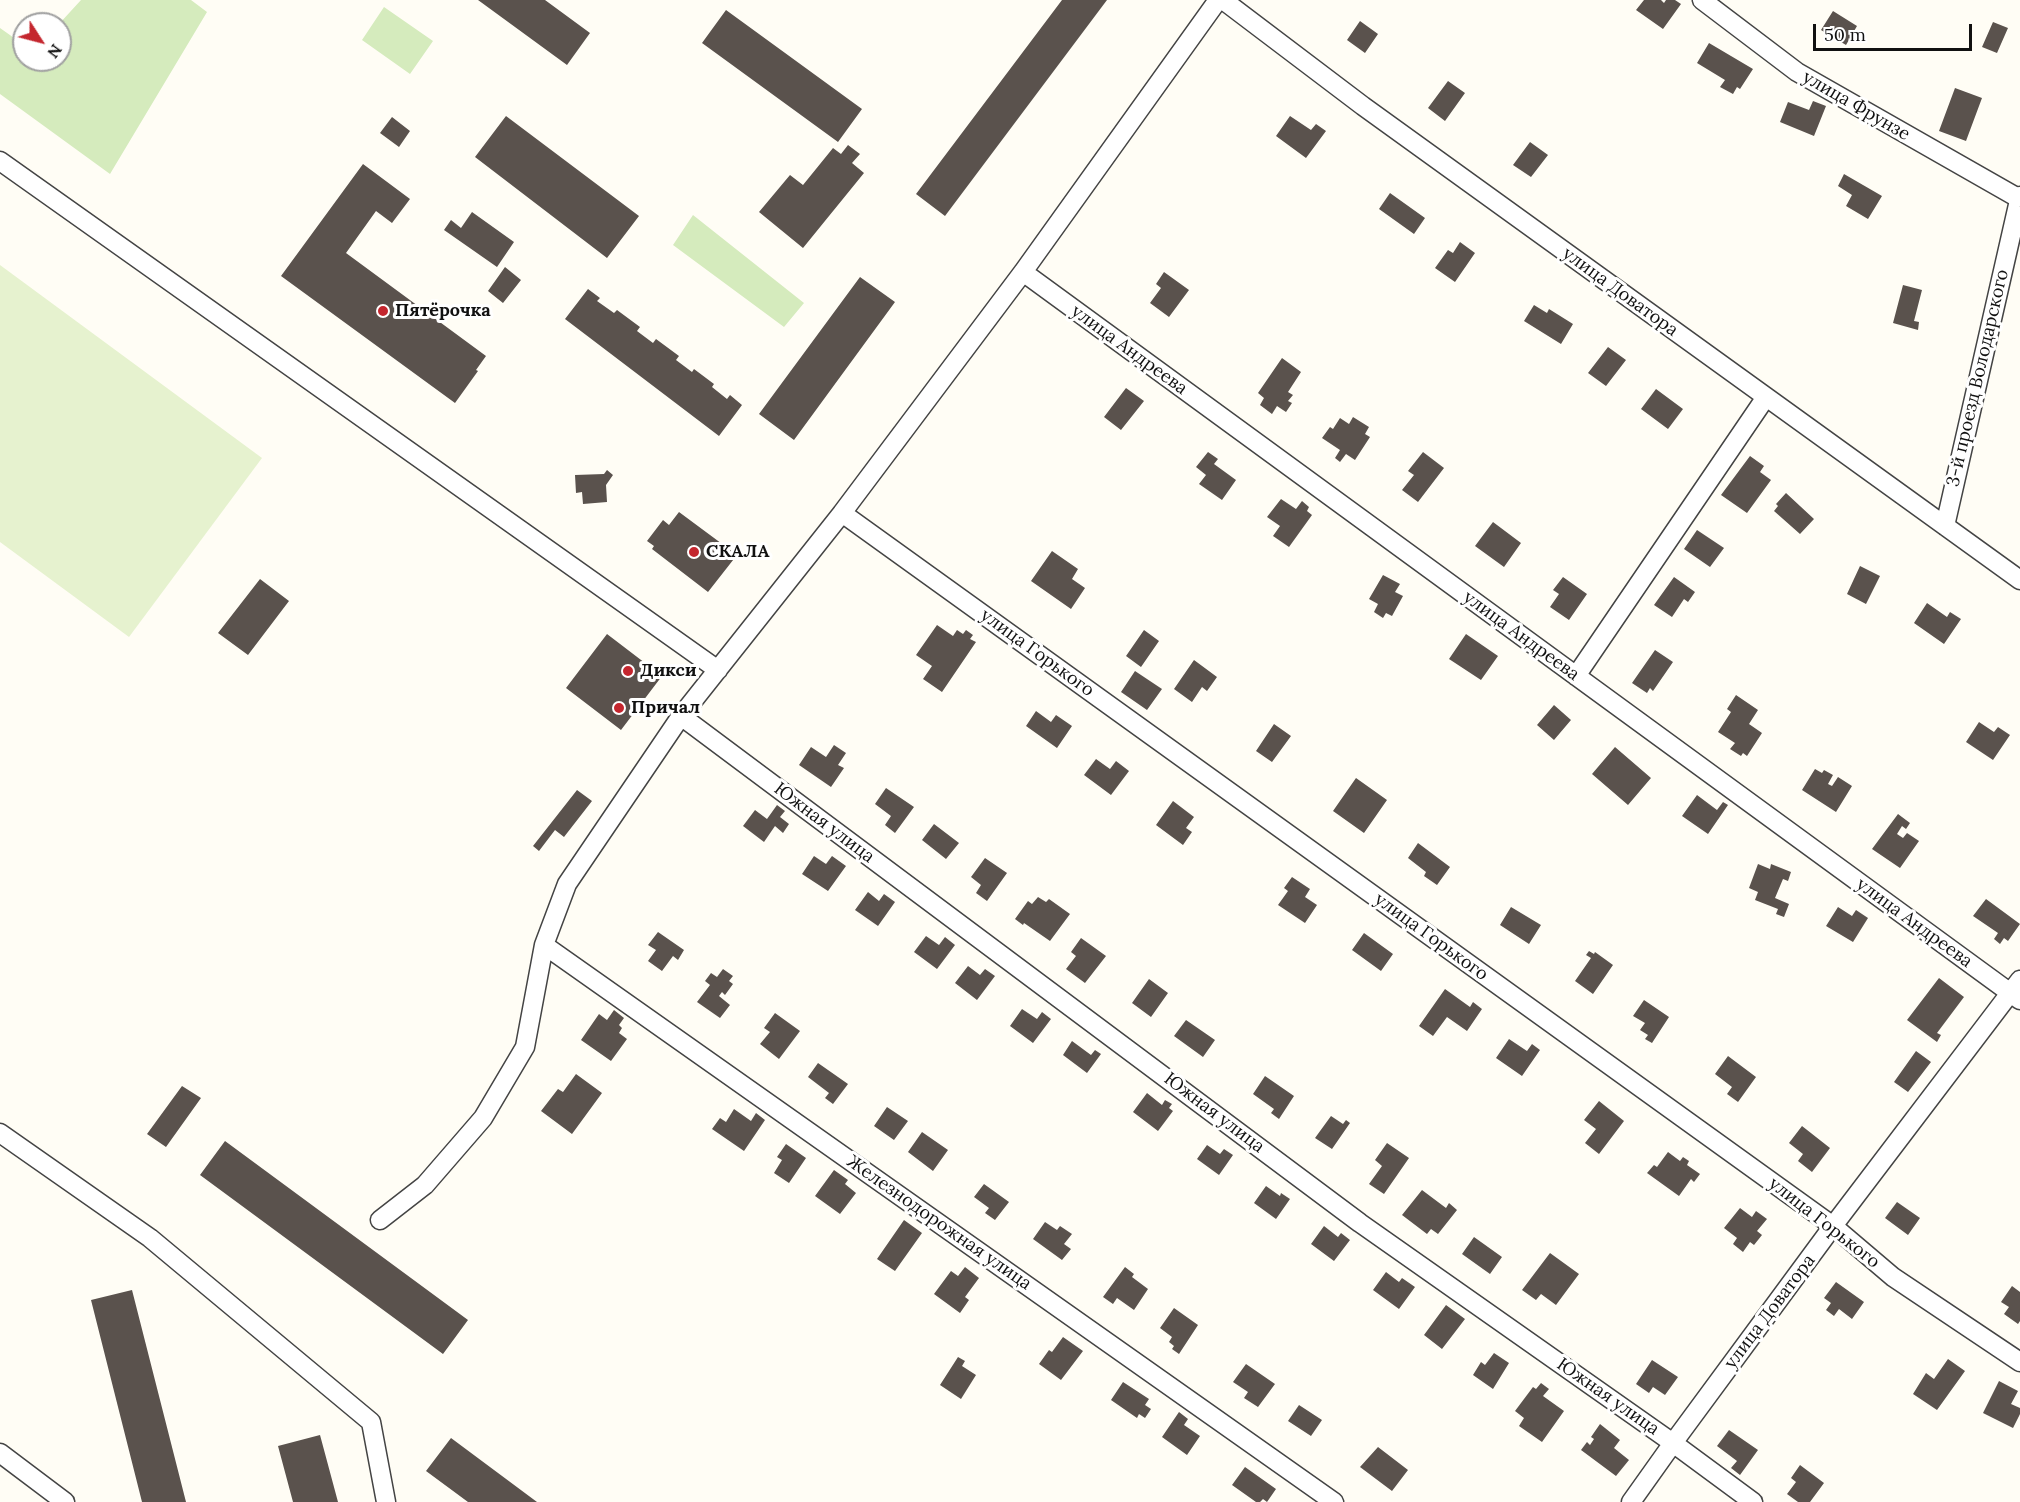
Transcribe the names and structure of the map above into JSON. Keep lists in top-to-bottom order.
{
  "streets": {
    "street": [
      "улица Фрунзе",
      "улица Доватора",
      "улица Андреева",
      "3-й проезд Володарского",
      "улица Горького",
      "Южная улица",
      "Железнодорожная улица"
    ]
  },
  "crossings": [
    ["улица Фрунзе", "3-й проезд Володарского"],
    ["улица Доватора", "улица Андреева"],
    ["улица Доватора", "3-й проезд Володарского"],
    ["улица Доватора", "улица Горького"],
    ["улица Доватора", "Южная улица"]
  ],
  "places": [
    "Пятёрочка",
    "СКАЛА",
    "Дикси",
    "Причал"
  ],
  "scale_bar": "50 m",
  "north": "bottom right"
}
